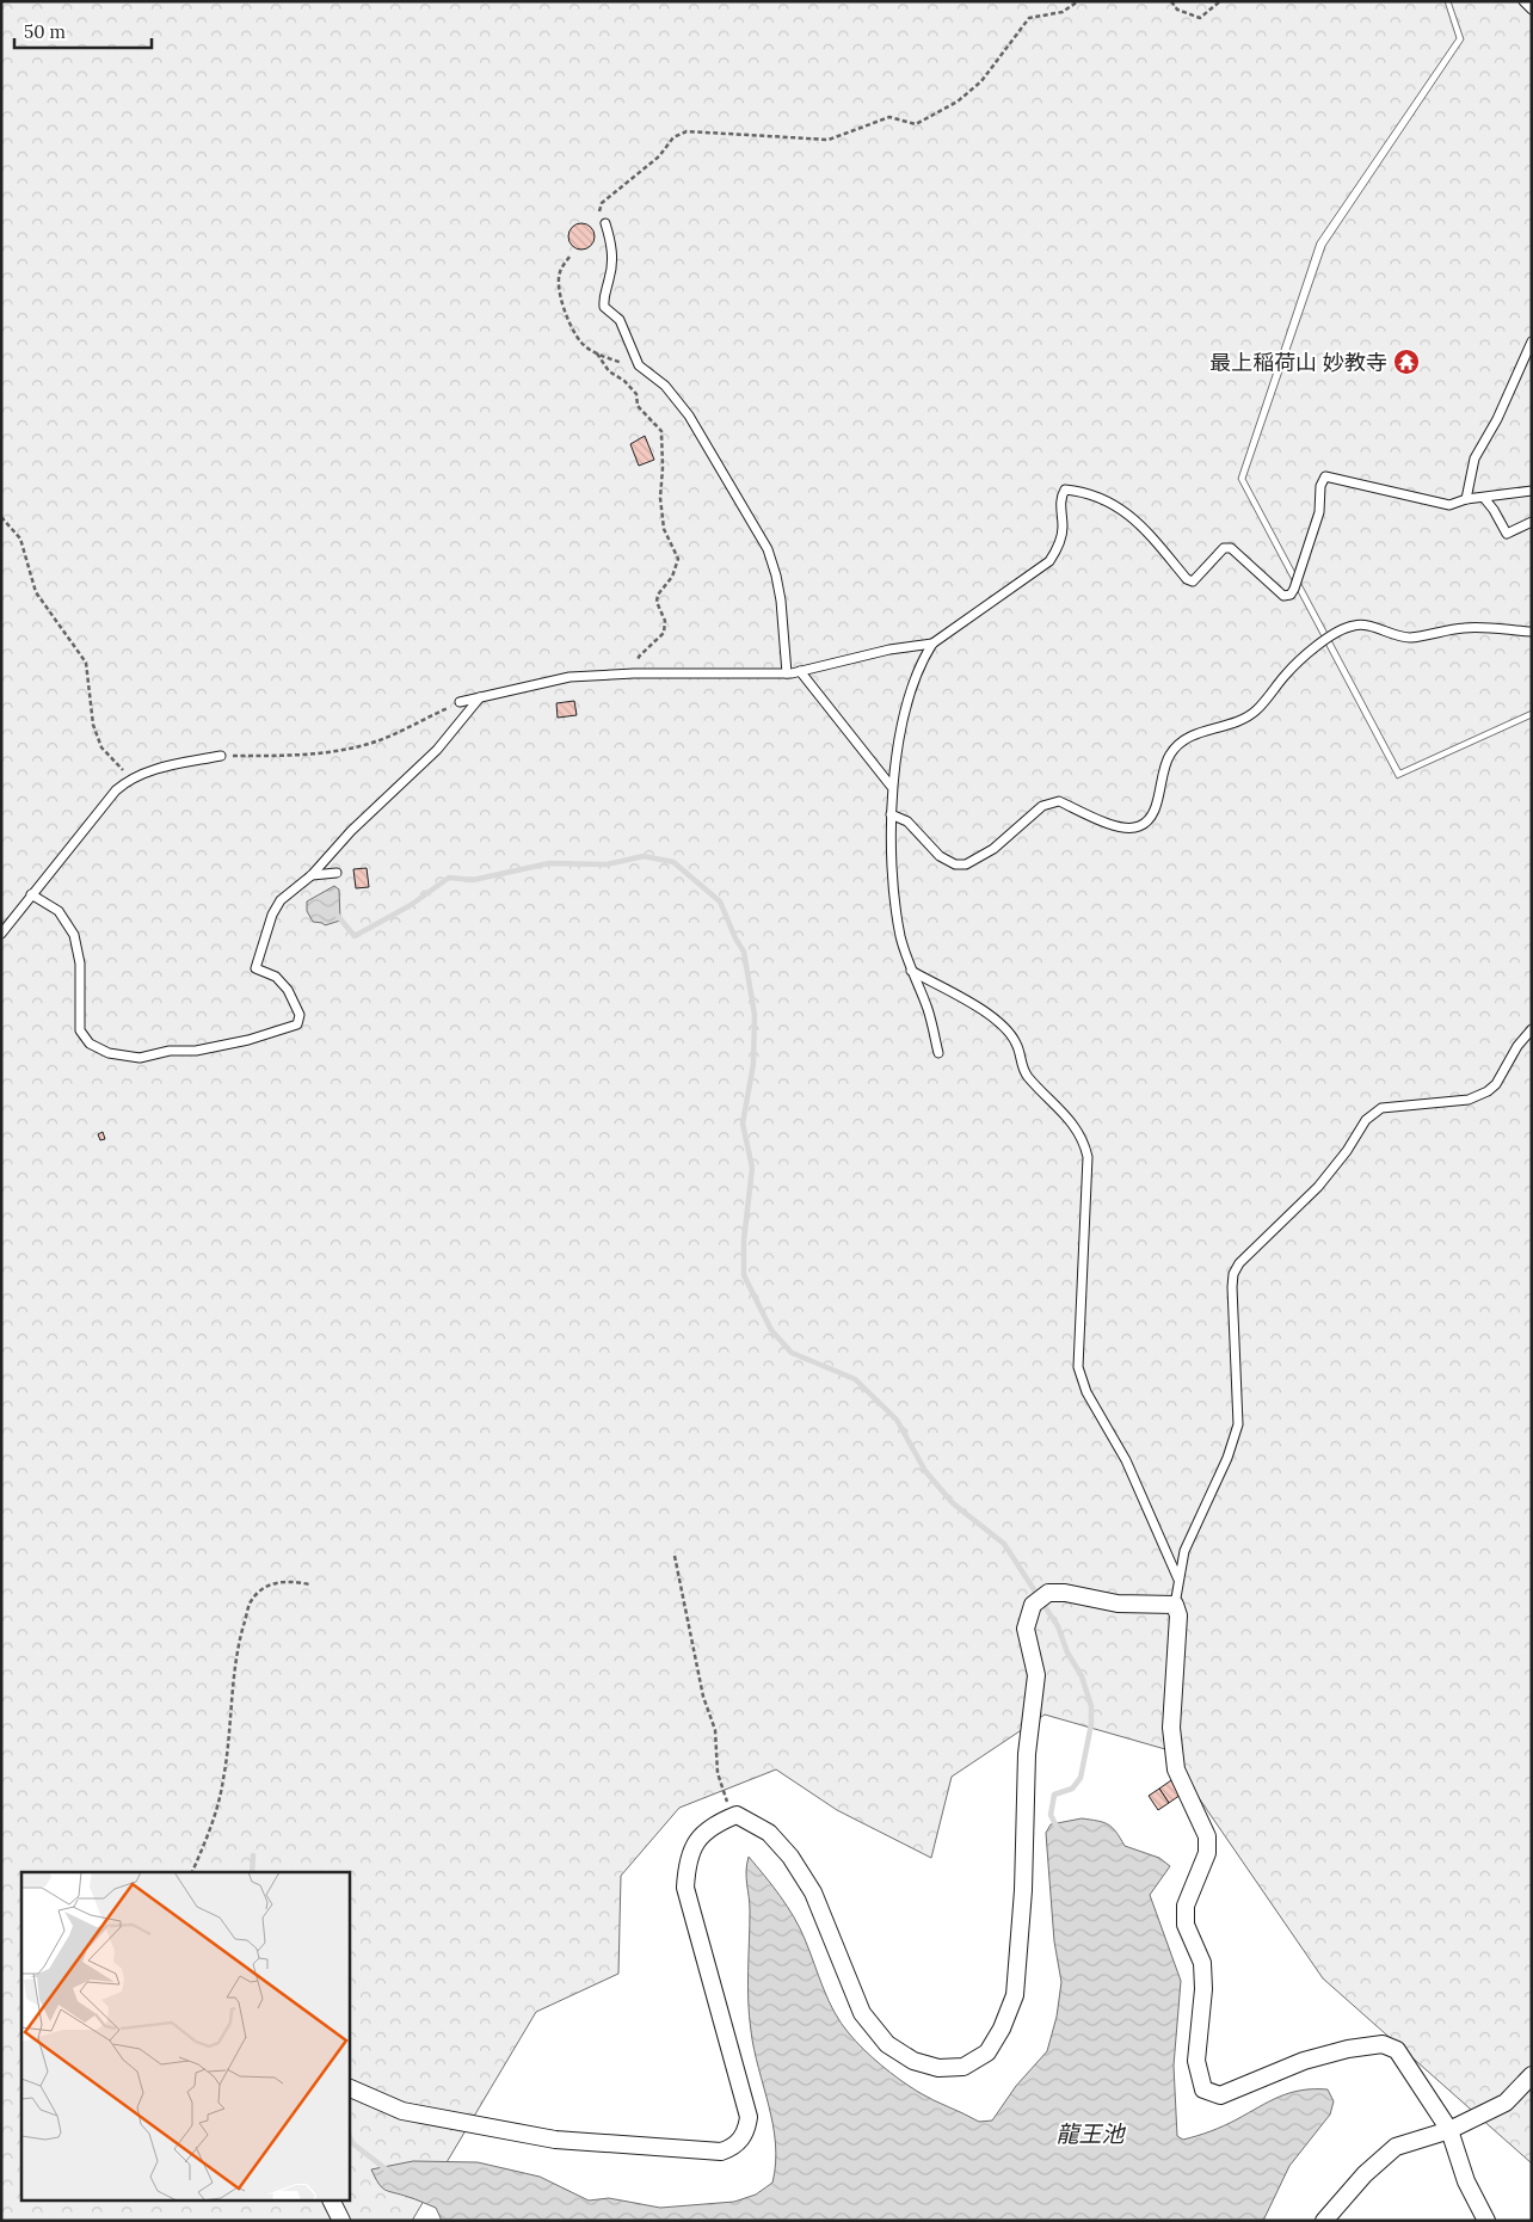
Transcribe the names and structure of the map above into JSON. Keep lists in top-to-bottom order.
{
  "water": ["龍王池"],
  "places": {
    "temple": ["最上稲荷山 妙教寺"]
  },
  "scale_bar": "50 m"
}
